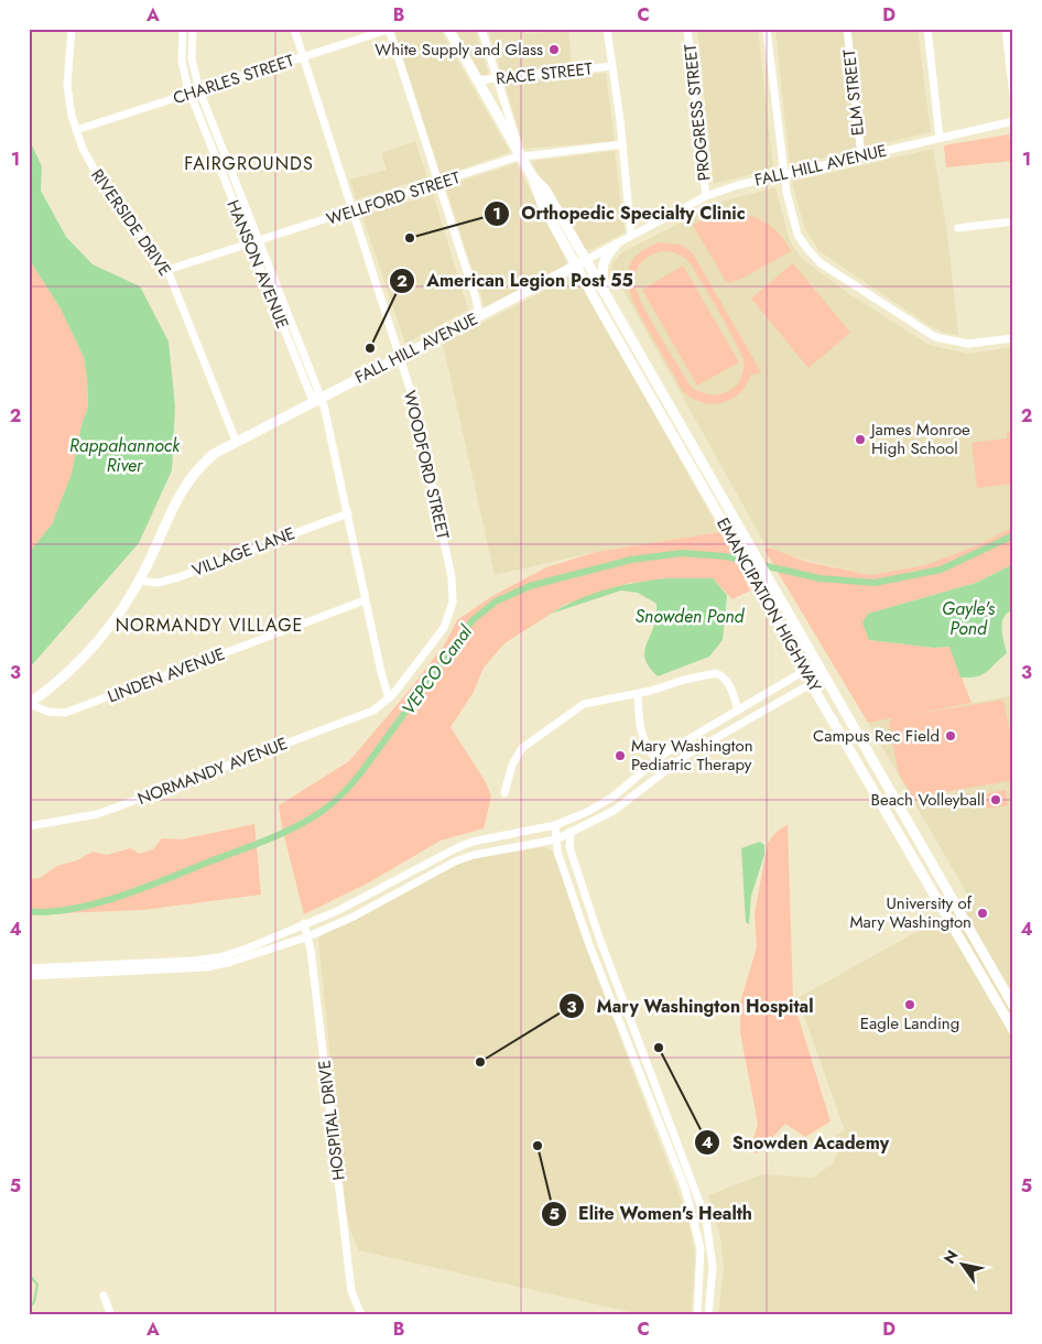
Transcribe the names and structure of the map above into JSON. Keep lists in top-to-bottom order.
{
  "streets": {
    "main road": ["FALL HILL AVENUE", "EMANCIPATION HIGHWAY"],
    "street": [
      "RACE STREET",
      "CHARLES STREET",
      "ELM STREET",
      "PROGRESS STREET",
      "WELLFORD STREET",
      "RIVERSIDE DRIVE",
      "HANSON AVENUE",
      "WOODFORD STREET",
      "VILLAGE LANE",
      "LINDEN AVENUE",
      "NORMANDY AVENUE",
      "HOSPITAL DRIVE"
    ]
  },
  "crossings": [
    ["RACE STREET", "EMANCIPATION HIGHWAY"],
    ["CHARLES STREET", "RIVERSIDE DRIVE"],
    ["CHARLES STREET", "HANSON AVENUE"],
    ["CHARLES STREET", "WOODFORD STREET"],
    ["ELM STREET", "FALL HILL AVENUE"],
    ["PROGRESS STREET", "FALL HILL AVENUE"],
    ["FALL HILL AVENUE", "RIVERSIDE DRIVE"],
    ["FALL HILL AVENUE", "HANSON AVENUE"],
    ["FALL HILL AVENUE", "WOODFORD STREET"],
    ["FALL HILL AVENUE", "VILLAGE LANE"],
    ["FALL HILL AVENUE", "EMANCIPATION HIGHWAY"],
    ["FALL HILL AVENUE", "LINDEN AVENUE"],
    ["WELLFORD STREET", "RIVERSIDE DRIVE"],
    ["WELLFORD STREET", "HANSON AVENUE"],
    ["WELLFORD STREET", "WOODFORD STREET"],
    ["WELLFORD STREET", "EMANCIPATION HIGHWAY"],
    ["HANSON AVENUE", "WOODFORD STREET"],
    ["HANSON AVENUE", "VILLAGE LANE"],
    ["HANSON AVENUE", "LINDEN AVENUE"],
    ["HANSON AVENUE", "NORMANDY AVENUE"],
    ["WOODFORD STREET", "NORMANDY AVENUE"]
  ],
  "districts": ["FAIRGROUNDS", "NORMANDY VILLAGE"],
  "water": [
    "Rappahannock River",
    "Gayle's Pond",
    "Snowden Pond",
    "VEPCO Canal"
  ],
  "places": [
    "White Supply and Glass",
    "Orthopedic Specialty Clinic",
    "American Legion Post 55",
    "James Monroe High School",
    "Campus Rec Field",
    "Mary Washington Pediatric Therapy",
    "Beach Volleyball",
    "University of Mary Washington",
    "Eagle Landing",
    "Snowden Academy",
    "Mary Washington Hospital",
    "Elite Women's Health"
  ],
  "north": "top left",
  "grid": {
    "columns": [
      "A",
      "B",
      "C",
      "D"
    ],
    "rows": [
      "1",
      "2",
      "3",
      "4",
      "5"
    ]
  }
}
